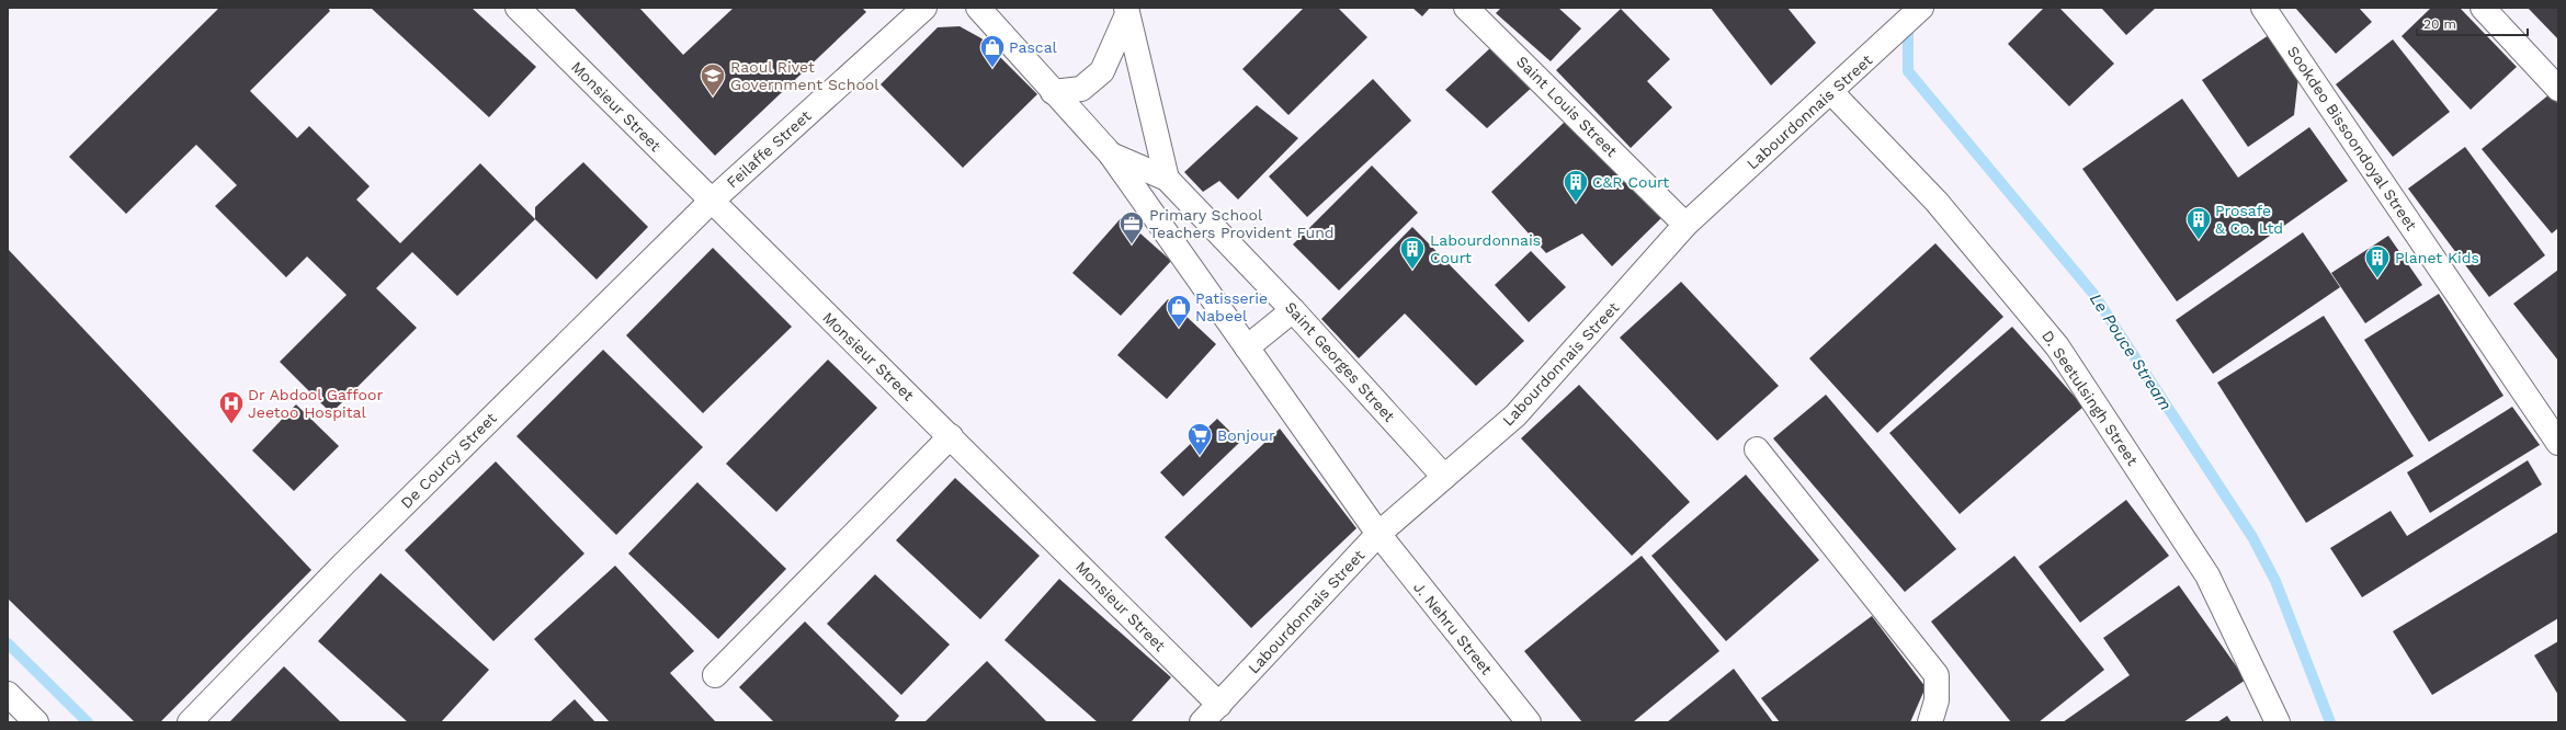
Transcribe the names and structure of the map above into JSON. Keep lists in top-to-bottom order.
{
  "streets": {
    "street": [
      "Monsieur Street",
      "Saint Louis Street",
      "Labourdonnais Street",
      "Sookdeo Bissoondoyal Street",
      "Feilaffe Street",
      "Saint Georges Street",
      "D. Seetulsingh Street",
      "De Courcy Street",
      "J. Nehru Street"
    ]
  },
  "crossings": [
    ["Monsieur Street", "Labourdonnais Street"],
    ["Monsieur Street", "Feilaffe Street"],
    ["Monsieur Street", "De Courcy Street"],
    ["Saint Louis Street", "Labourdonnais Street"],
    ["Labourdonnais Street", "Saint Georges Street"],
    ["Labourdonnais Street", "D. Seetulsingh Street"],
    ["Labourdonnais Street", "J. Nehru Street"],
    ["Feilaffe Street", "De Courcy Street"],
    ["Saint Georges Street", "J. Nehru Street"]
  ],
  "water": ["Le Pouce Stream"],
  "places": {
    "shop": ["Pascal", "Patisserie Nabeel"],
    "school or university": ["Raoul Rivet Government School"],
    "building": [
      "C&R Court",
      "Prosafe & Co. Ltd",
      "Labourdonnais Court",
      "Planet Kids"
    ],
    "office": ["Primary School Teachers Provident Fund"],
    "hospital": ["Dr Abdool Gaffoor Jeetoo Hospital"],
    "supermarket": ["Bonjour"]
  },
  "scale_bar": "20 m"
}
